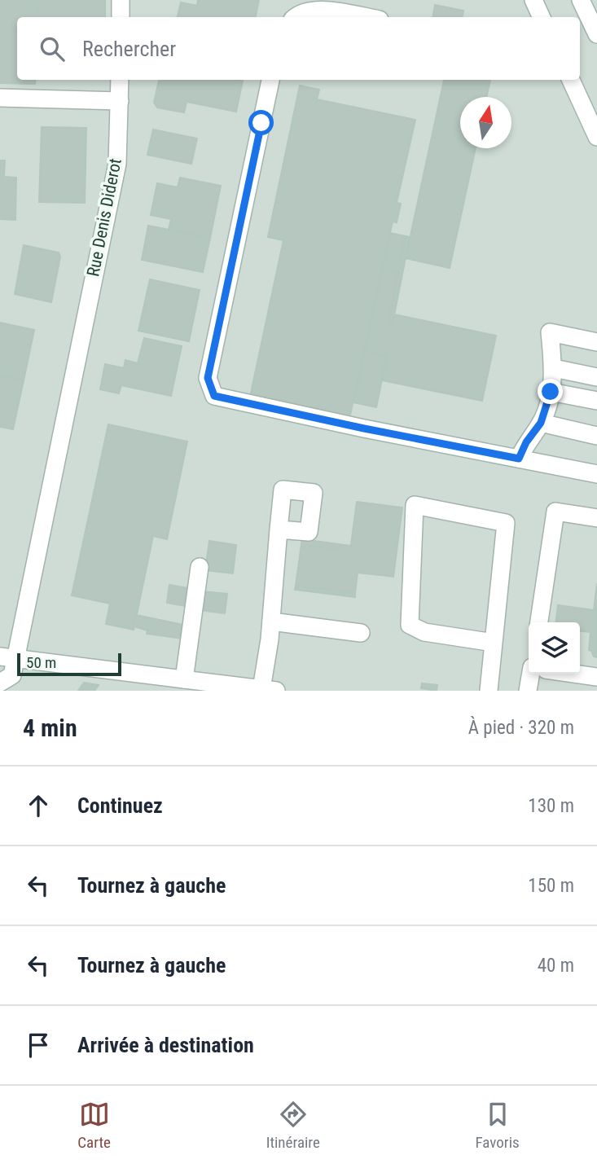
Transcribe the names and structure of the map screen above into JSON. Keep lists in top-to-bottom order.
{
  "streets": {
    "lane": ["Rue Denis Diderot"]
  },
  "scale_bar": "50 m",
  "north": "top",
  "page": {
    "search": "Rechercher",
    "scale": "50 m",
    "heading": ["4 min", "À pied · 320 m"],
    "list": [
      ["Continuez", "130 m"],
      ["Tournez à gauche", "150 m"],
      ["Tournez à gauche", "40 m"],
      "Arrivée à destination"
    ],
    "nav": ["Carte", "Itinéraire", "Favoris"]
  }
}
